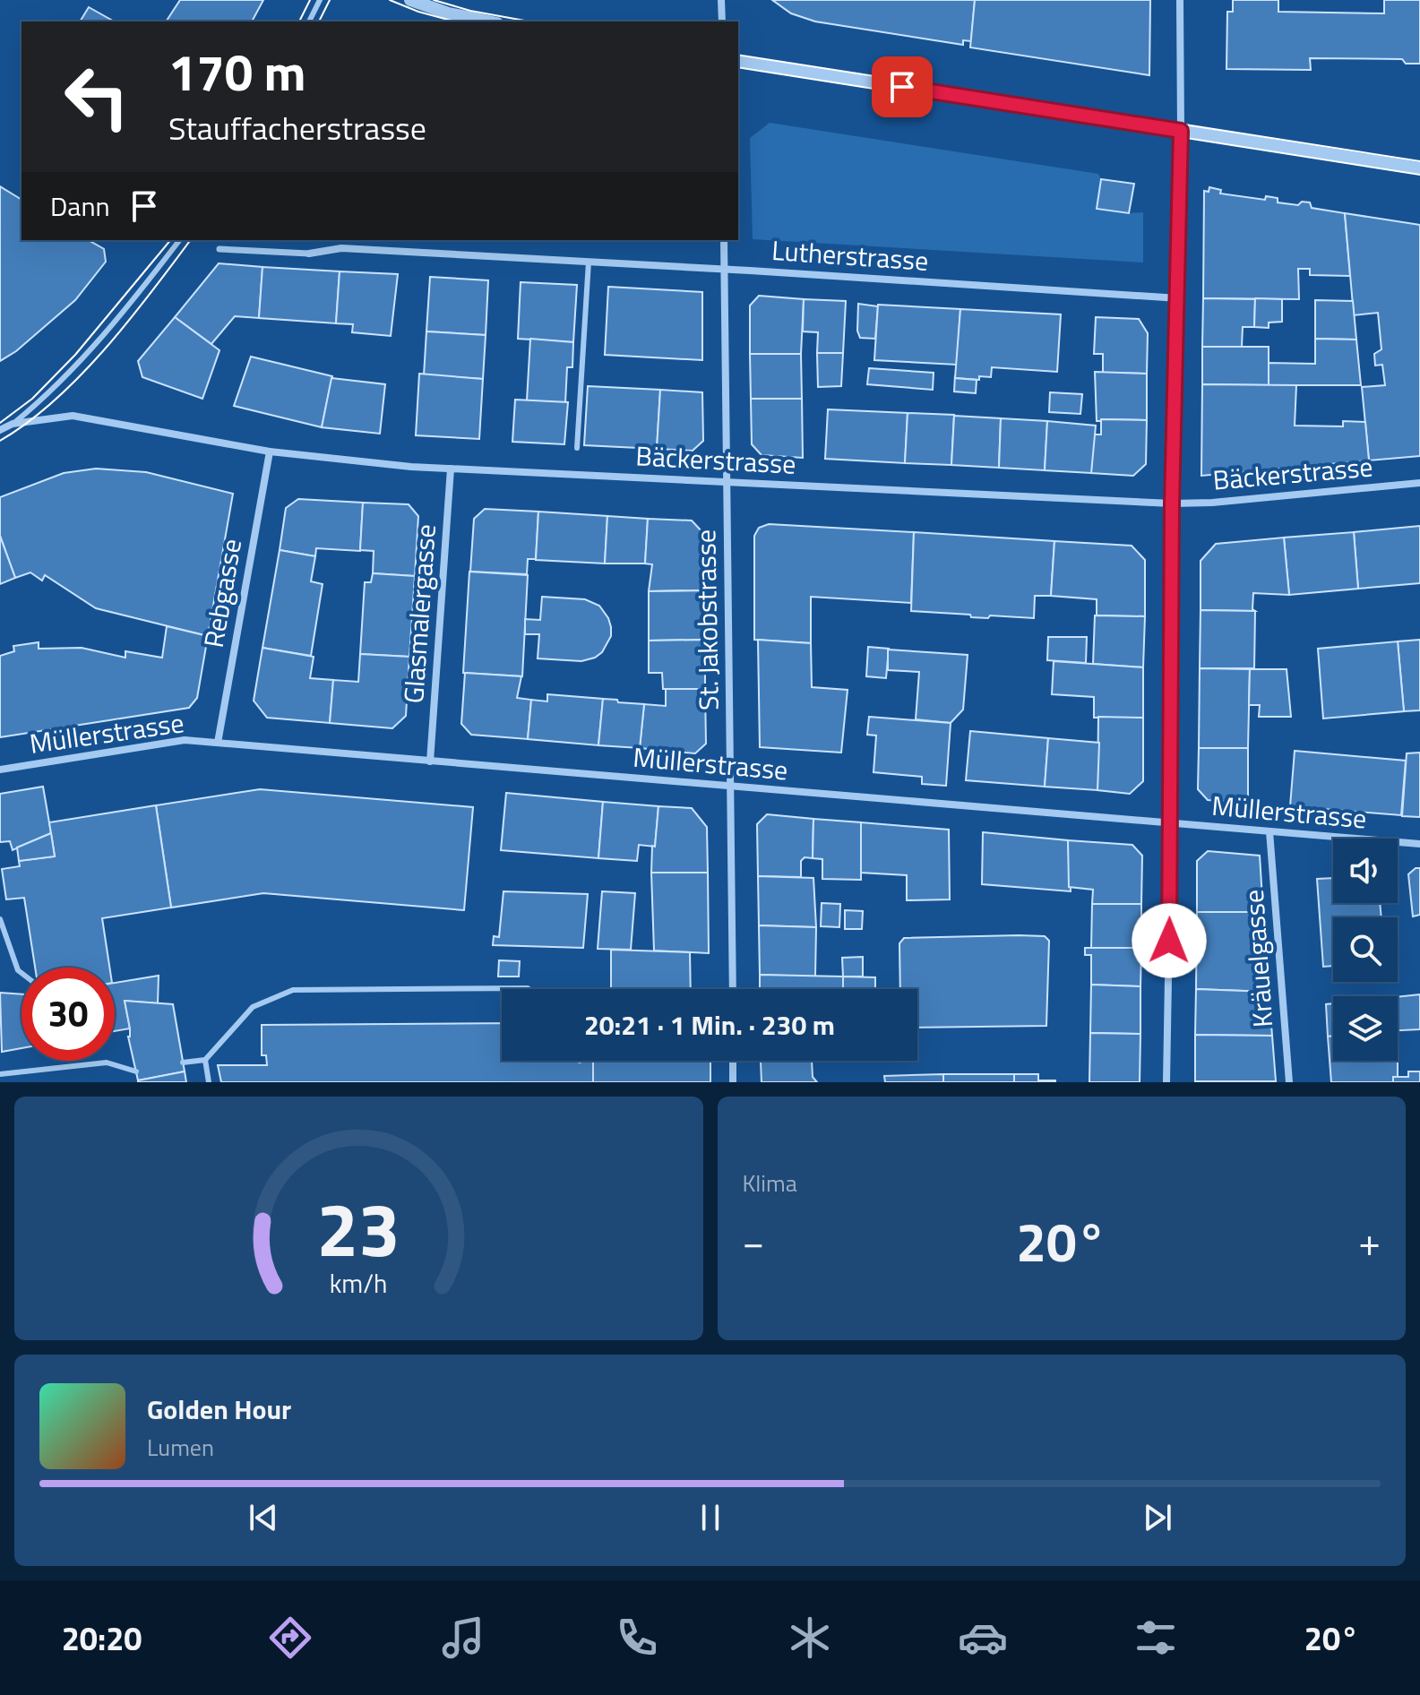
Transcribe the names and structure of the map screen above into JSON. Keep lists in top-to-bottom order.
{
  "streets": {
    "street": [
      "Lutherstrasse",
      "Bäckerstrasse",
      "Rebgasse",
      "Glasmalergasse",
      "St. Jakobstrasse",
      "Müllerstrasse",
      "Kräuelgasse"
    ]
  },
  "crossings": [
    ["Lutherstrasse", "St. Jakobstrasse"],
    ["Bäckerstrasse", "Rebgasse"],
    ["Bäckerstrasse", "Glasmalergasse"],
    ["Bäckerstrasse", "St. Jakobstrasse"],
    ["Rebgasse", "Müllerstrasse"],
    ["Glasmalergasse", "Müllerstrasse"],
    ["St. Jakobstrasse", "Müllerstrasse"],
    ["Müllerstrasse", "Kräuelgasse"]
  ],
  "page": {
    "turn": ["170 m", "Stauffacherstrasse"],
    "then": "Dann",
    "limit": "30",
    "trip": "20:21 · 1 Min. · 230 m",
    "tile": "Klima",
    "heat": ["−", "20°", "+"],
    "song": ["Golden Hour", "Lumen"],
    "tabs": ["20:20", "20°"],
    "gauge": ["23", "km/h"]
  }
}
